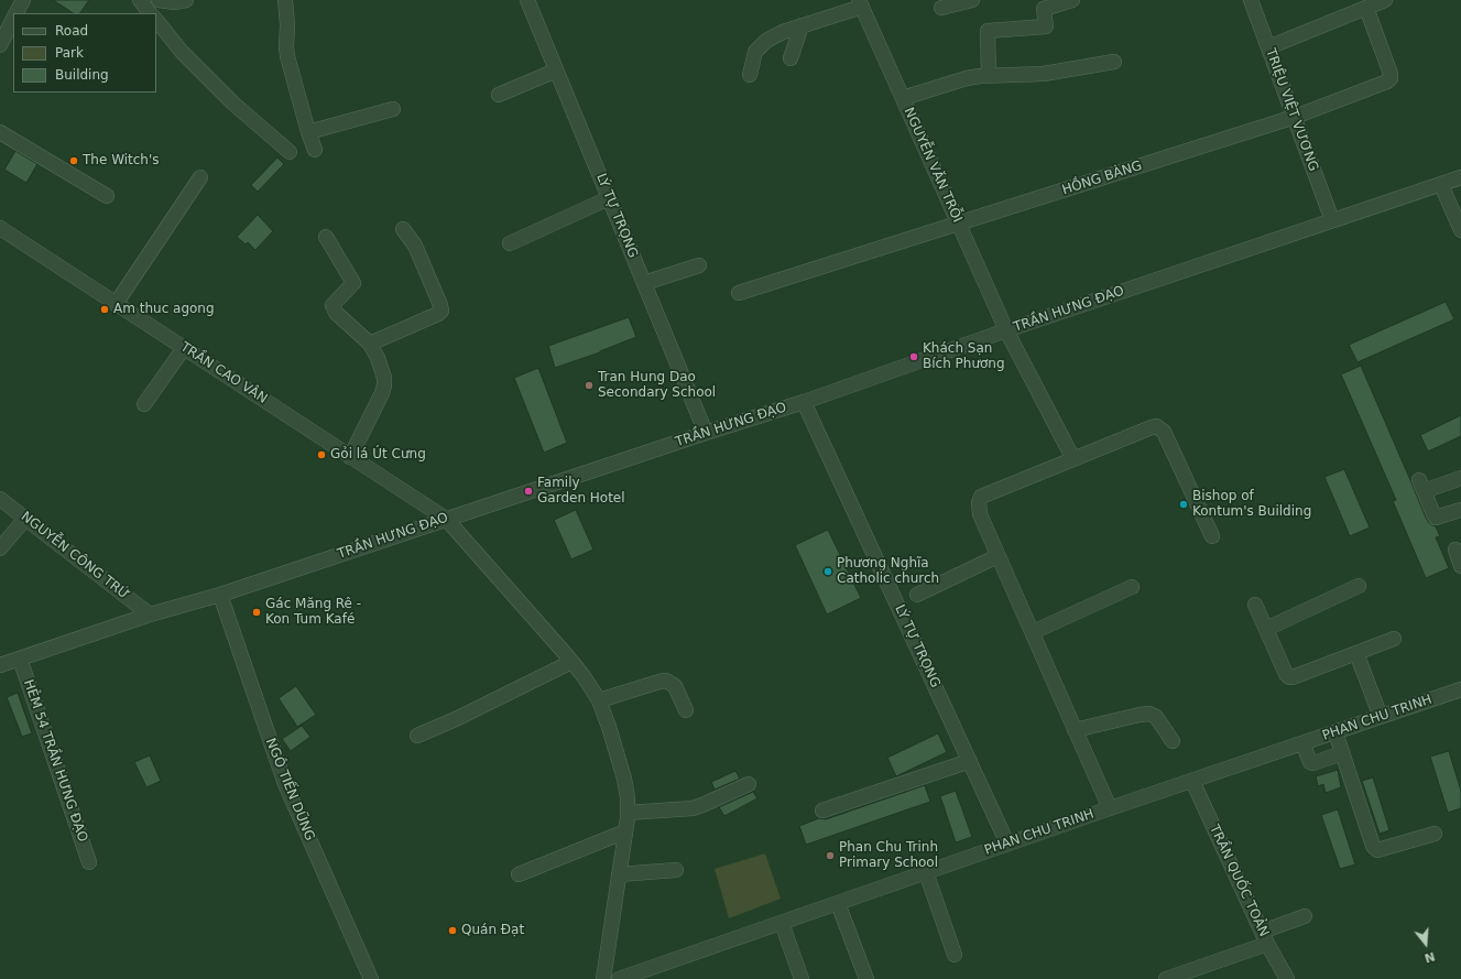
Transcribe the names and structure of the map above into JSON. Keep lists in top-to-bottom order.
{
  "streets": {
    "street": [
      "TRIỆU VIỆT VƯƠNG",
      "NGUYỄN VĂN TRỖI",
      "HỒNG BÀNG",
      "LÝ TỰ TRỌNG",
      "TRẦN HƯNG ĐẠO",
      "TRẦN CAO VÂN",
      "NGUYỄN CÔNG TRỨ",
      "PHAN CHU TRINH",
      "HẺM 54 TRẦN HƯNG ĐẠO",
      "NGÔ TIẾN DŨNG",
      "TRẦN QUỐC TOẢN"
    ]
  },
  "crossings": [
    ["TRIỆU VIỆT VƯƠNG", "HỒNG BÀNG"],
    ["TRIỆU VIỆT VƯƠNG", "TRẦN HƯNG ĐẠO"],
    ["NGUYỄN VĂN TRỖI", "HỒNG BÀNG"],
    ["NGUYỄN VĂN TRỖI", "TRẦN HƯNG ĐẠO"],
    ["LÝ TỰ TRỌNG", "TRẦN HƯNG ĐẠO"],
    ["LÝ TỰ TRỌNG", "PHAN CHU TRINH"],
    ["TRẦN HƯNG ĐẠO", "TRẦN CAO VÂN"],
    ["TRẦN HƯNG ĐẠO", "NGUYỄN CÔNG TRỨ"],
    ["TRẦN HƯNG ĐẠO", "HẺM 54 TRẦN HƯNG ĐẠO"],
    ["TRẦN HƯNG ĐẠO", "NGÔ TIẾN DŨNG"],
    ["PHAN CHU TRINH", "TRẦN QUỐC TOẢN"]
  ],
  "places": [
    "The Witch's",
    "Am thuc agong",
    "Khách Sạn Bích Phương",
    "Tran Hung Dao Secondary School",
    "Gỏi lá Út Cưng",
    "Family Garden Hotel",
    "Bishop of Kontum's Building",
    "Phương Nghĩa Catholic church",
    "Gác Măng Rê - Kon Tum Kafé",
    "Phan Chu Trinh Primary School",
    "Quán Đạt"
  ],
  "legend": ["Road", "Park", "Building"],
  "north": "bottom"
}
